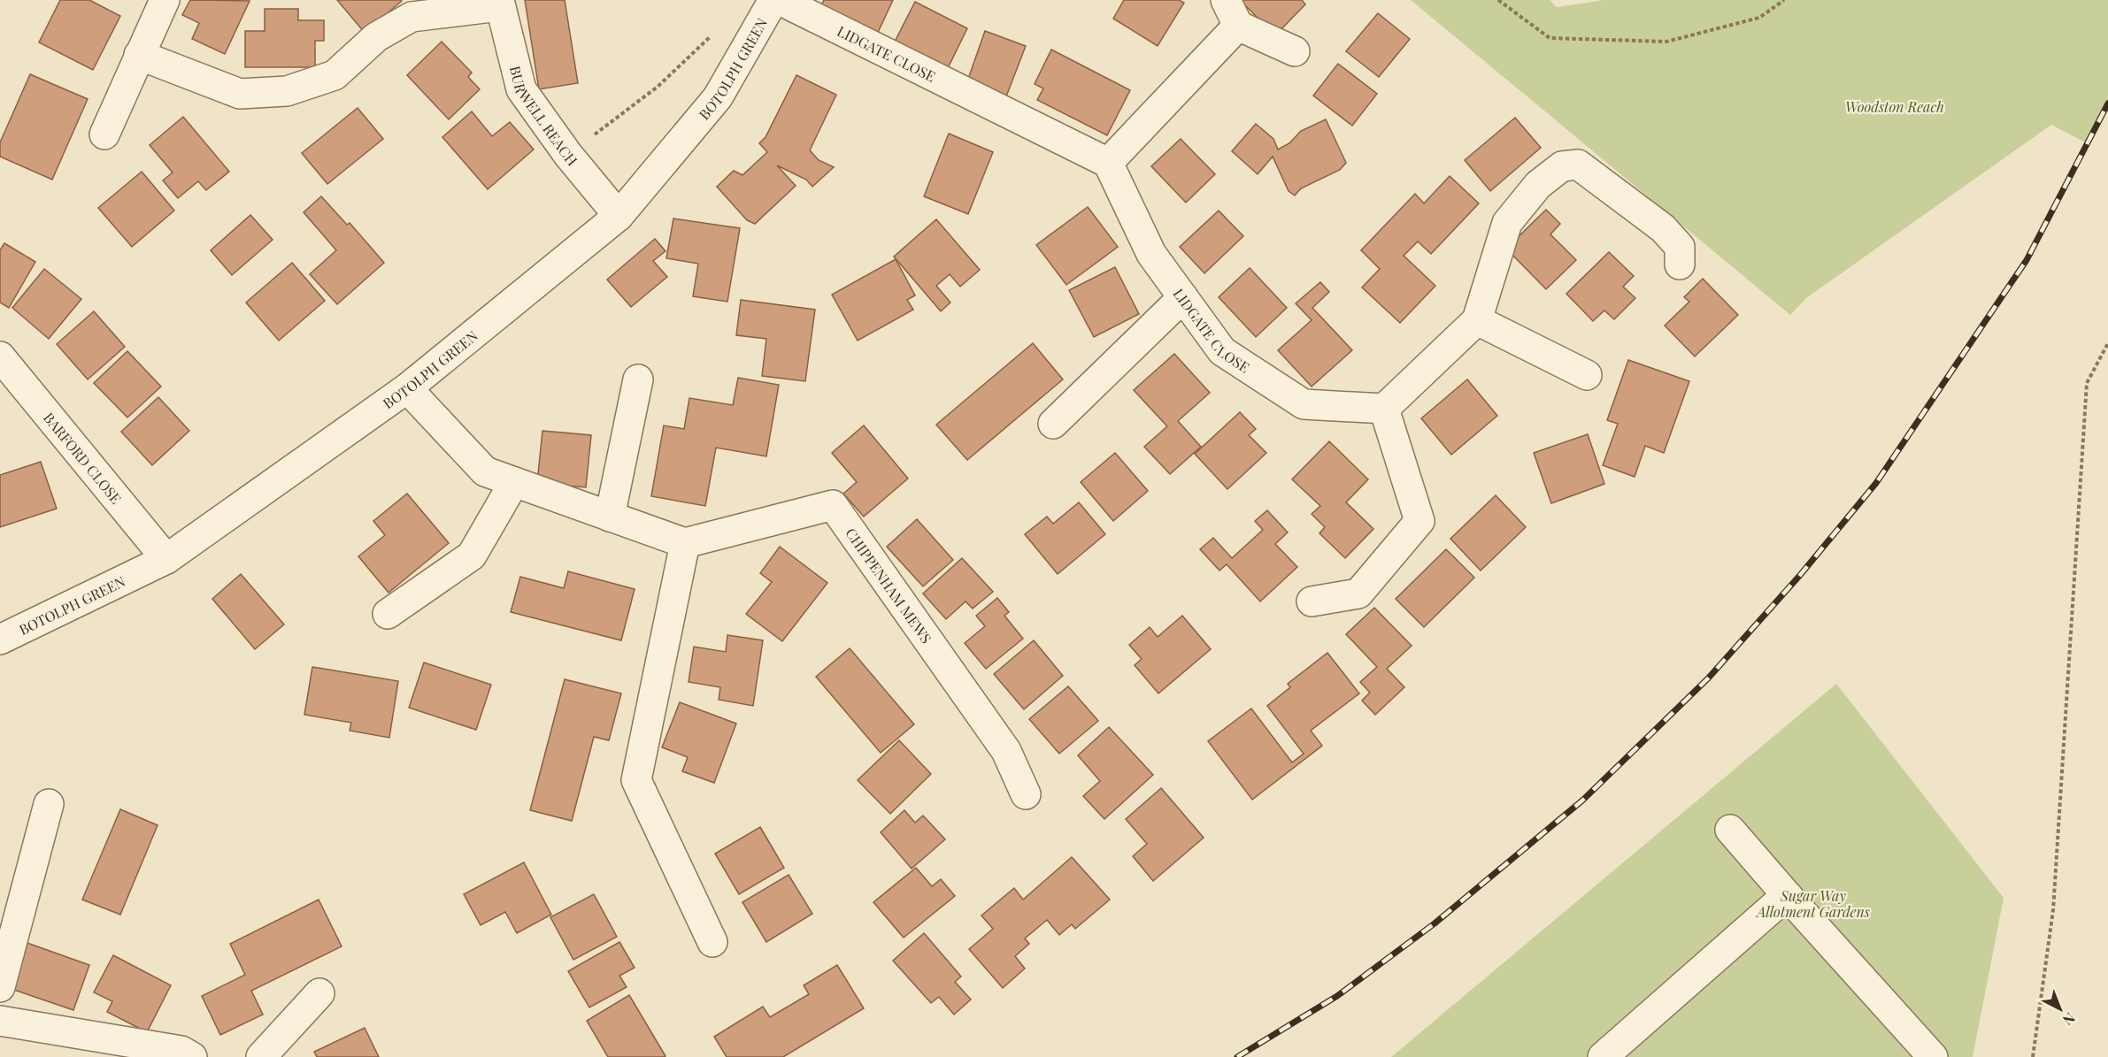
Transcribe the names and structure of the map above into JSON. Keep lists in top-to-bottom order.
{
  "streets": {
    "street": [
      "LIDGATE CLOSE",
      "BOTOLPH GREEN",
      "BURWELL REACH",
      "BARFORD CLOSE",
      "CHIPPENHAM MEWS"
    ]
  },
  "crossings": [
    ["BOTOLPH GREEN", "BURWELL REACH"],
    ["BOTOLPH GREEN", "BARFORD CLOSE"]
  ],
  "parks": ["Woodston Reach", "Sugar Way Allotment Gardens"],
  "north": "bottom right"
}
